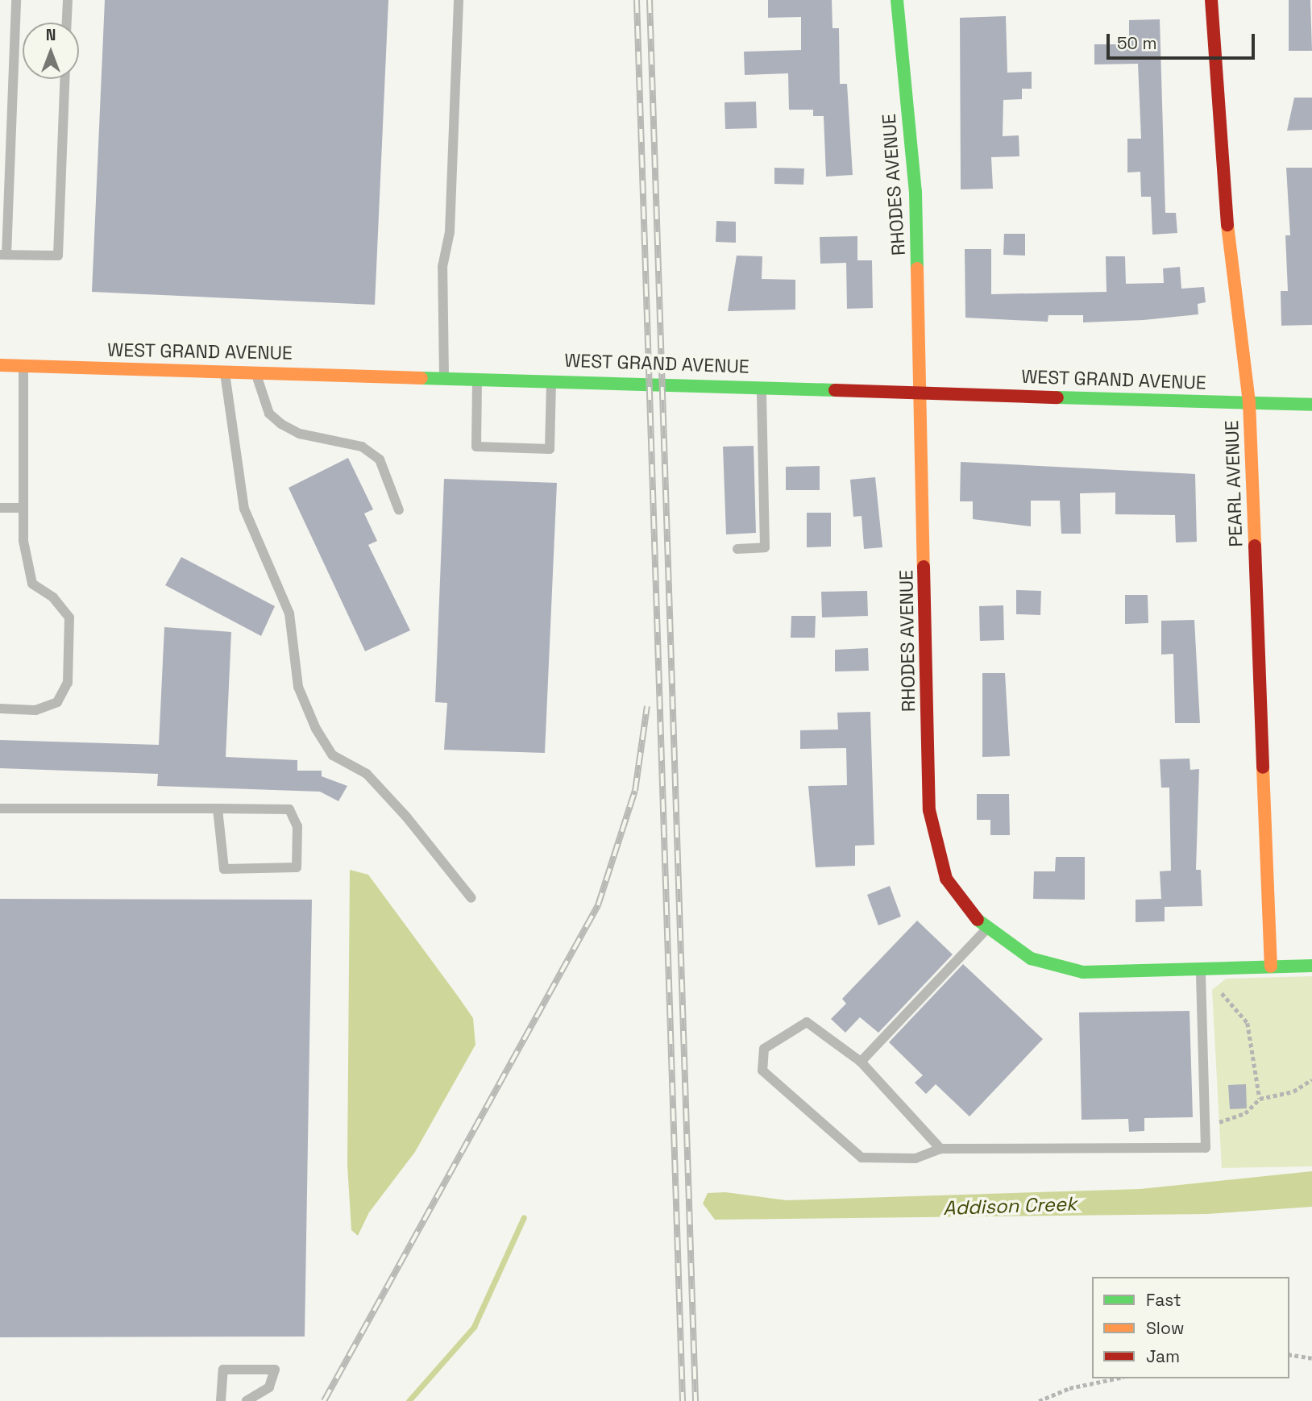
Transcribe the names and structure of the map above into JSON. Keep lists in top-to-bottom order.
{
  "streets": {
    "street": ["RHODES AVENUE", "WEST GRAND AVENUE", "PEARL AVENUE"]
  },
  "crossings": [
    ["RHODES AVENUE", "WEST GRAND AVENUE"],
    ["RHODES AVENUE", "PEARL AVENUE"],
    ["WEST GRAND AVENUE", "PEARL AVENUE"]
  ],
  "water": ["Addison Creek"],
  "legend": ["Fast", "Slow", "Jam"],
  "scale_bar": "50 m",
  "north": "top"
}
